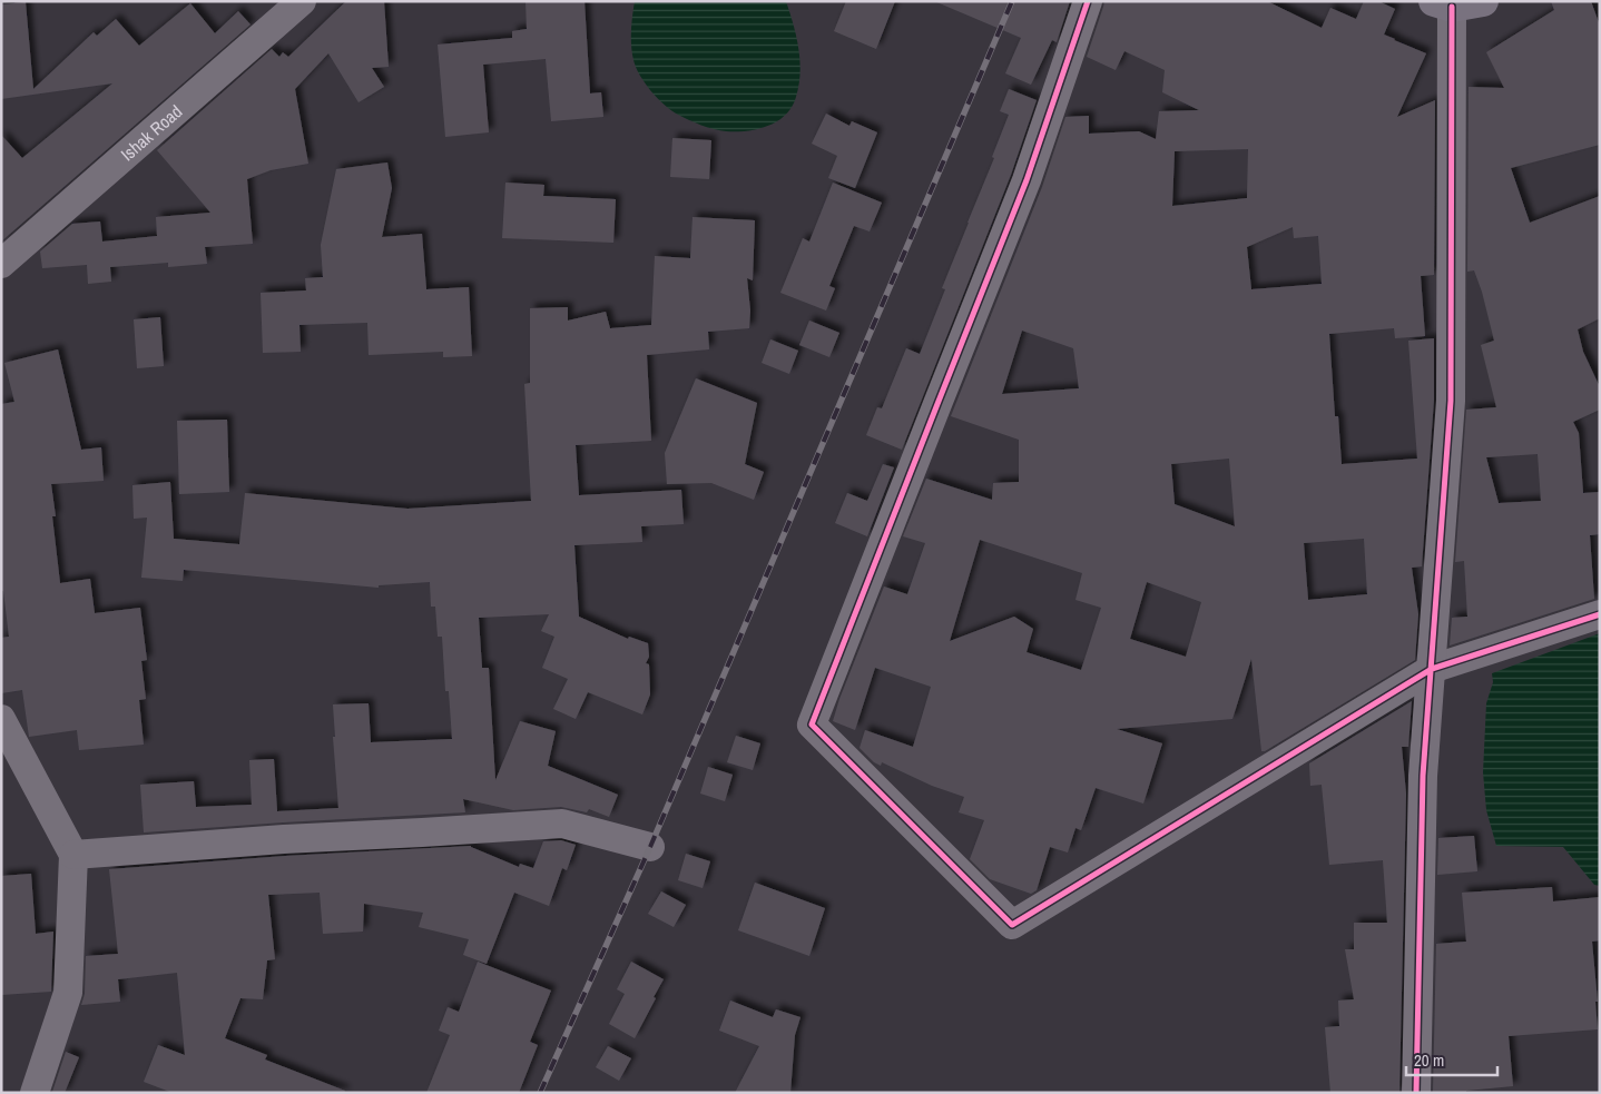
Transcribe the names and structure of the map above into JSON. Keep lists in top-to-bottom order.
{
  "streets": {
    "street": ["Ishak Road"]
  },
  "scale_bar": "20 m"
}
